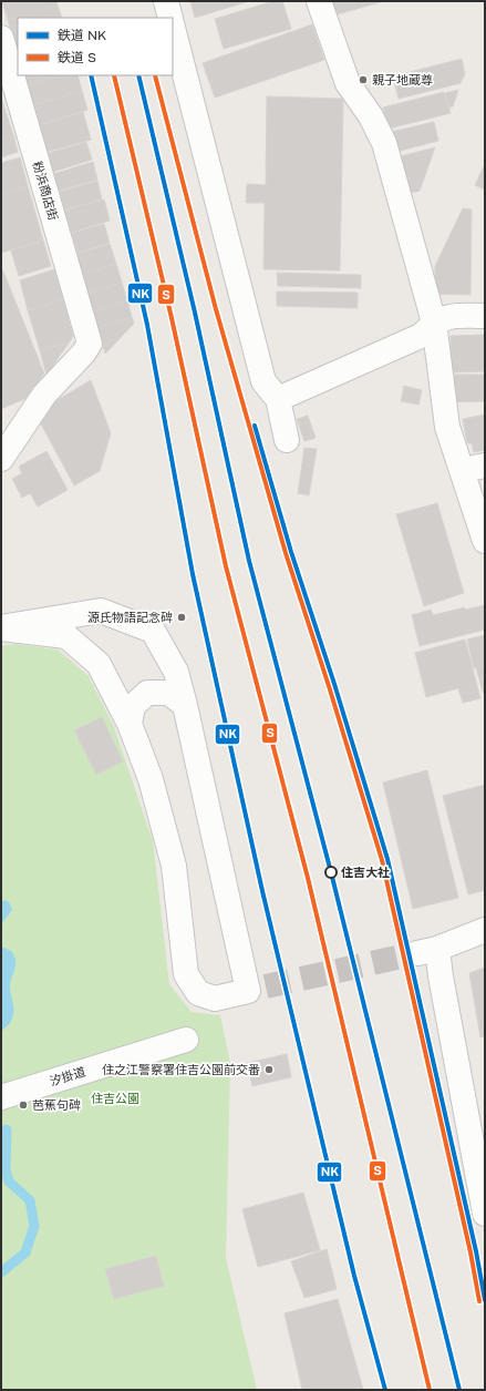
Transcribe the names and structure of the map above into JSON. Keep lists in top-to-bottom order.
{
  "streets": {
    "street": ["粉浜商店街", "汐掛道"]
  },
  "parks": ["住吉公園"],
  "places": [
    "親子地蔵尊",
    "源氏物語記念碑",
    "住吉大社",
    "住之江警察署住吉公園前交番",
    "芭蕉句碑"
  ],
  "lines": ["rail line NK", "rail line S"],
  "legend": ["鉄道 NK", "鉄道 S"]
}
